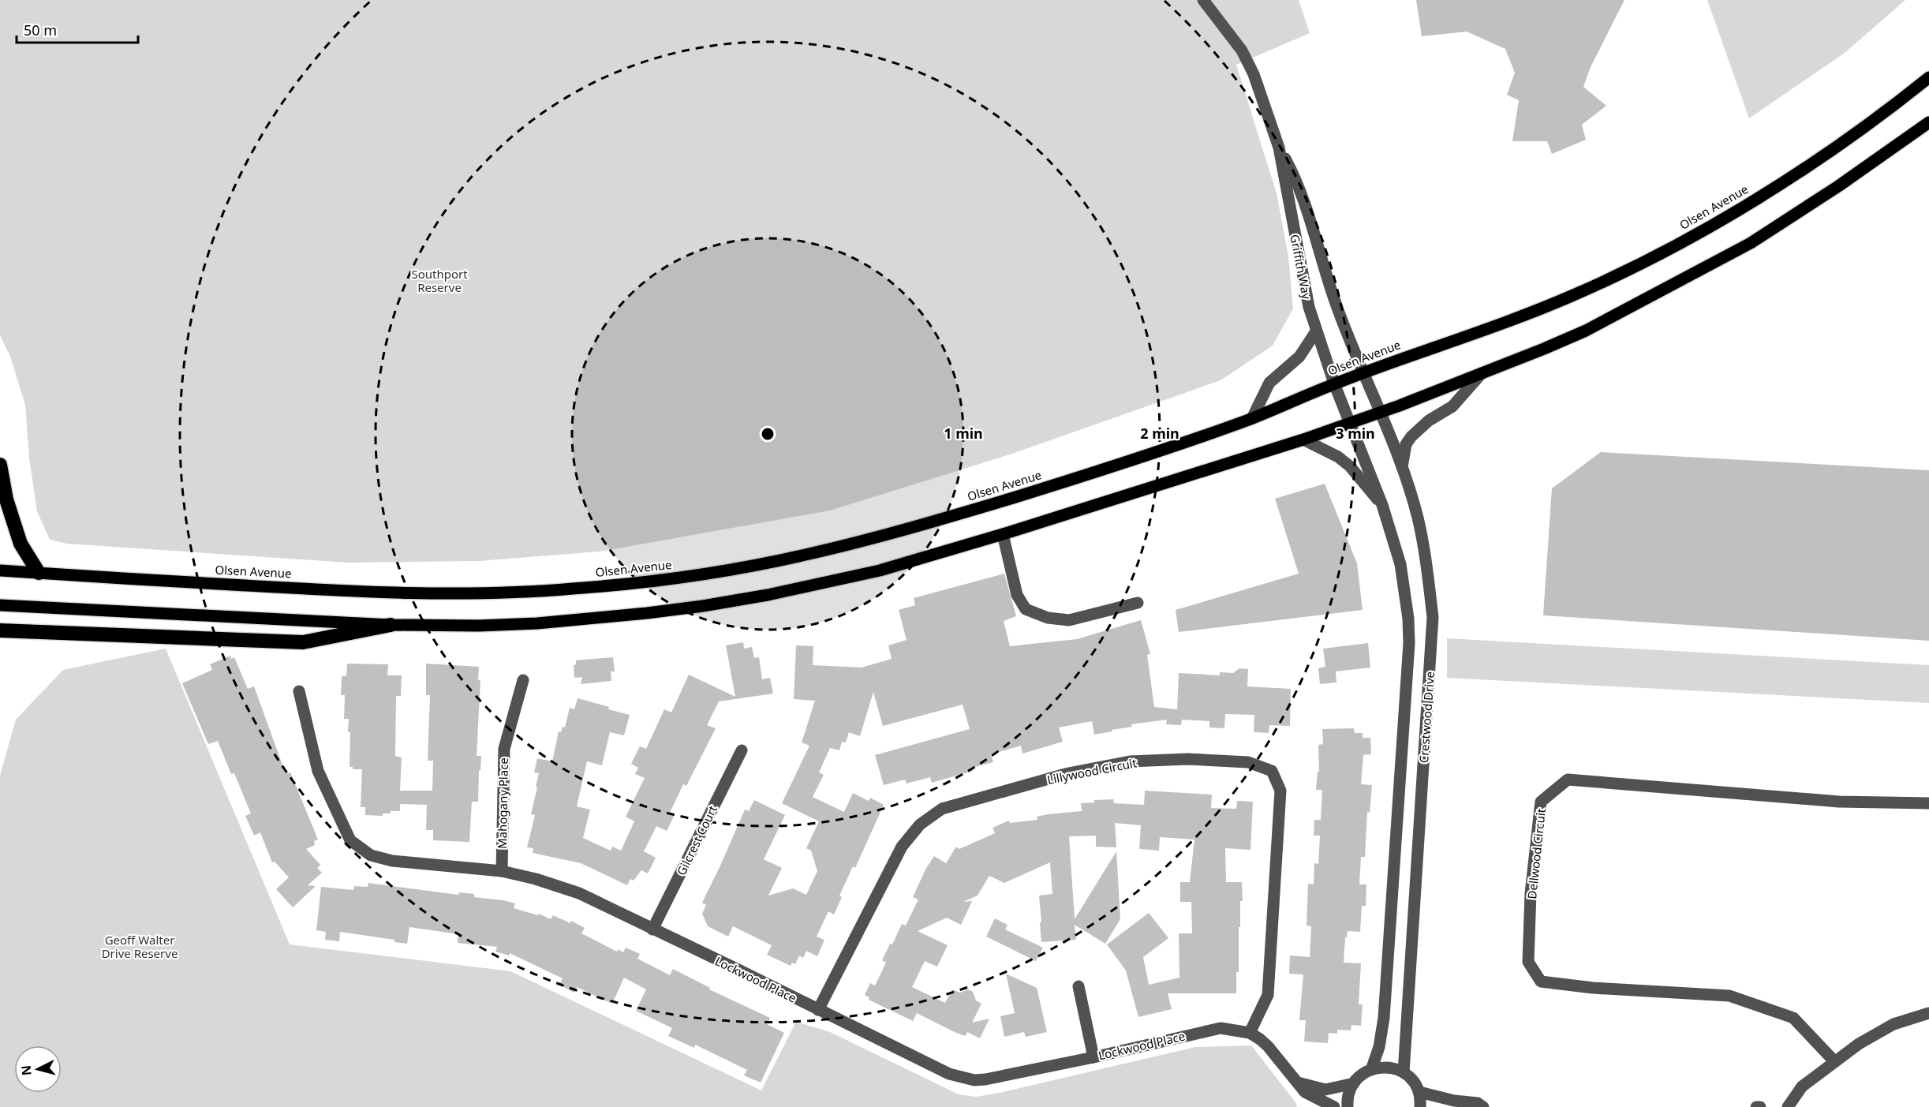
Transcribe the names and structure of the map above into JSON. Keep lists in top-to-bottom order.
{
  "streets": {
    "main road": ["Olsen Avenue"],
    "street": [
      "Griffith Way",
      "Crestwood Drive",
      "Lillywood Circuit",
      "Mahogany Place",
      "Gilcrest Court",
      "Dellwood Circuit",
      "Lockwood Place"
    ]
  },
  "crossings": [
    ["Olsen Avenue", "Griffith Way"],
    ["Olsen Avenue", "Crestwood Drive"],
    ["Griffith Way", "Crestwood Drive"],
    ["Lillywood Circuit", "Lockwood Place"],
    ["Mahogany Place", "Lockwood Place"],
    ["Gilcrest Court", "Lockwood Place"]
  ],
  "parks": ["Southport Reserve", "Geoff Walter Drive Reserve"],
  "scale_bar": "50 m",
  "north": "left",
  "rings": ["1 min", "2 min", "3 min"]
}
